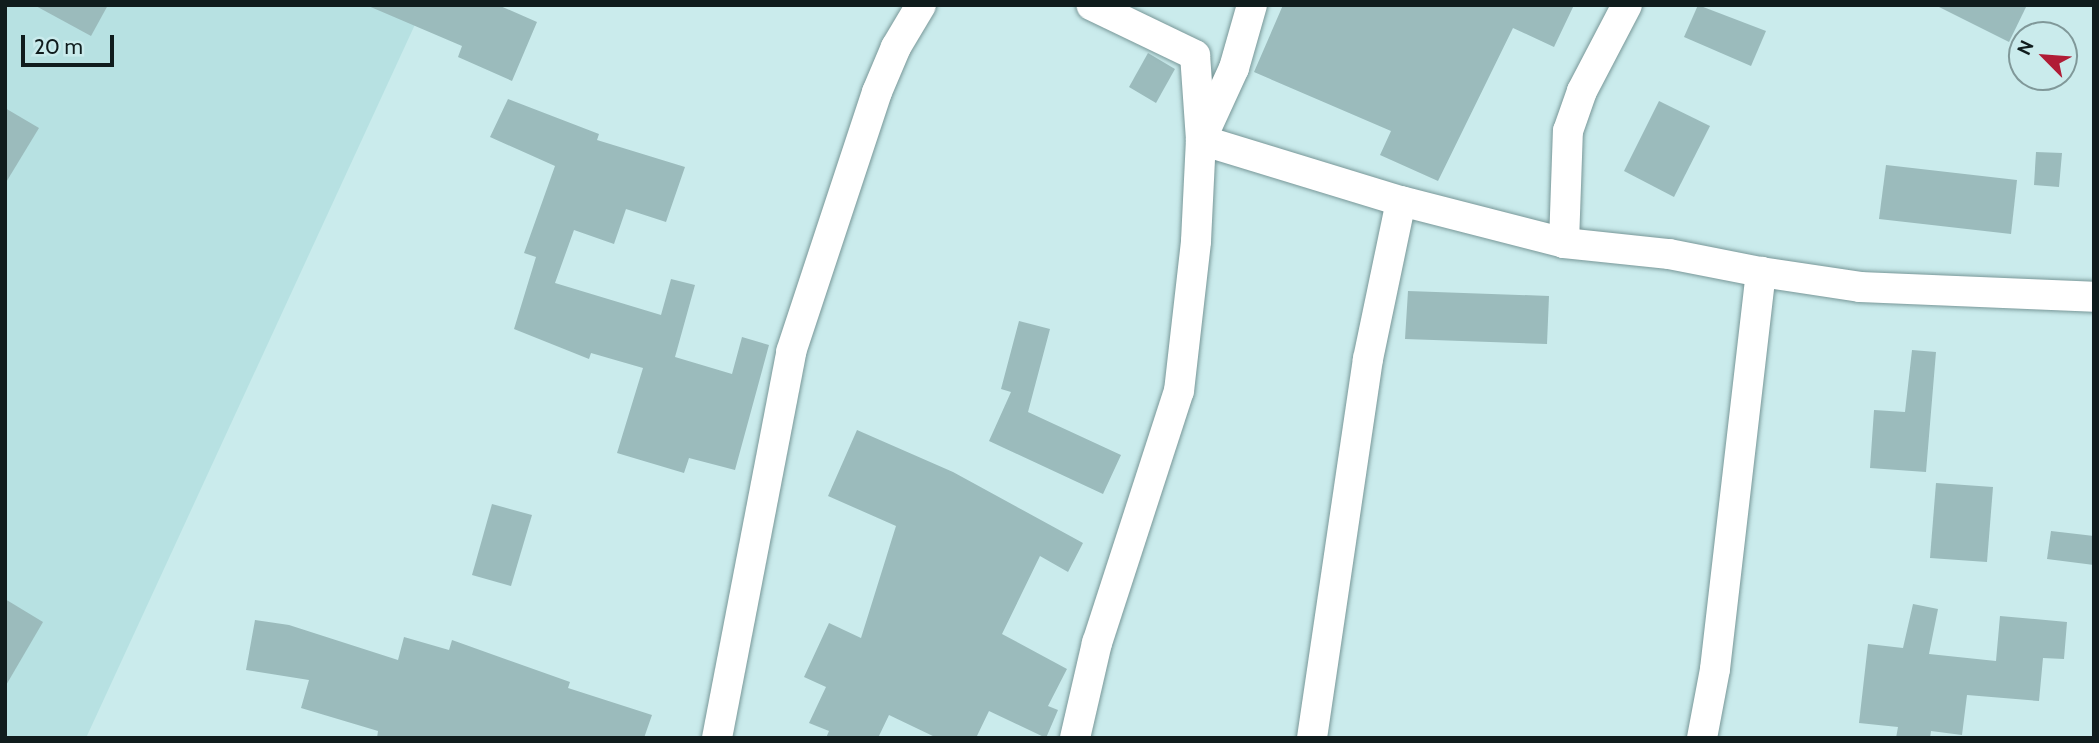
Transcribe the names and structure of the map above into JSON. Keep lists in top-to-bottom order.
{
  "scale_bar": "20 m",
  "north": "top left"
}
